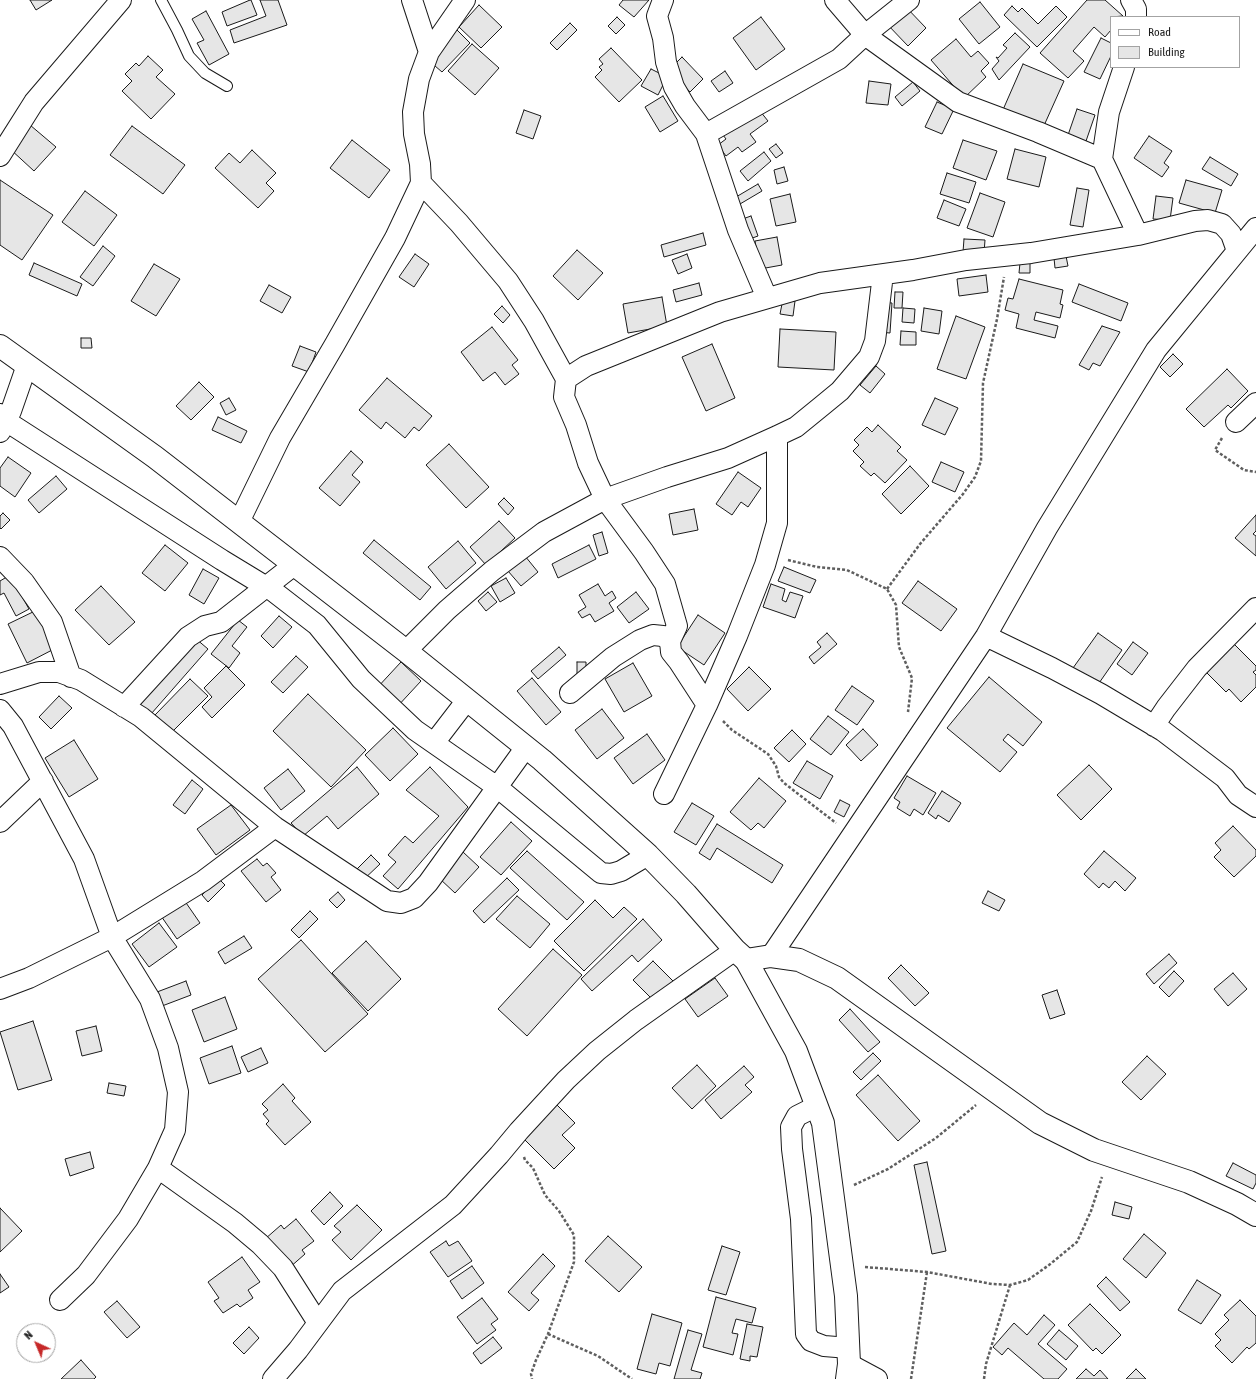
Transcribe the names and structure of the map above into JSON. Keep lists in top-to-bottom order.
{
  "legend": ["Road", "Building"],
  "north": "top left"
}
